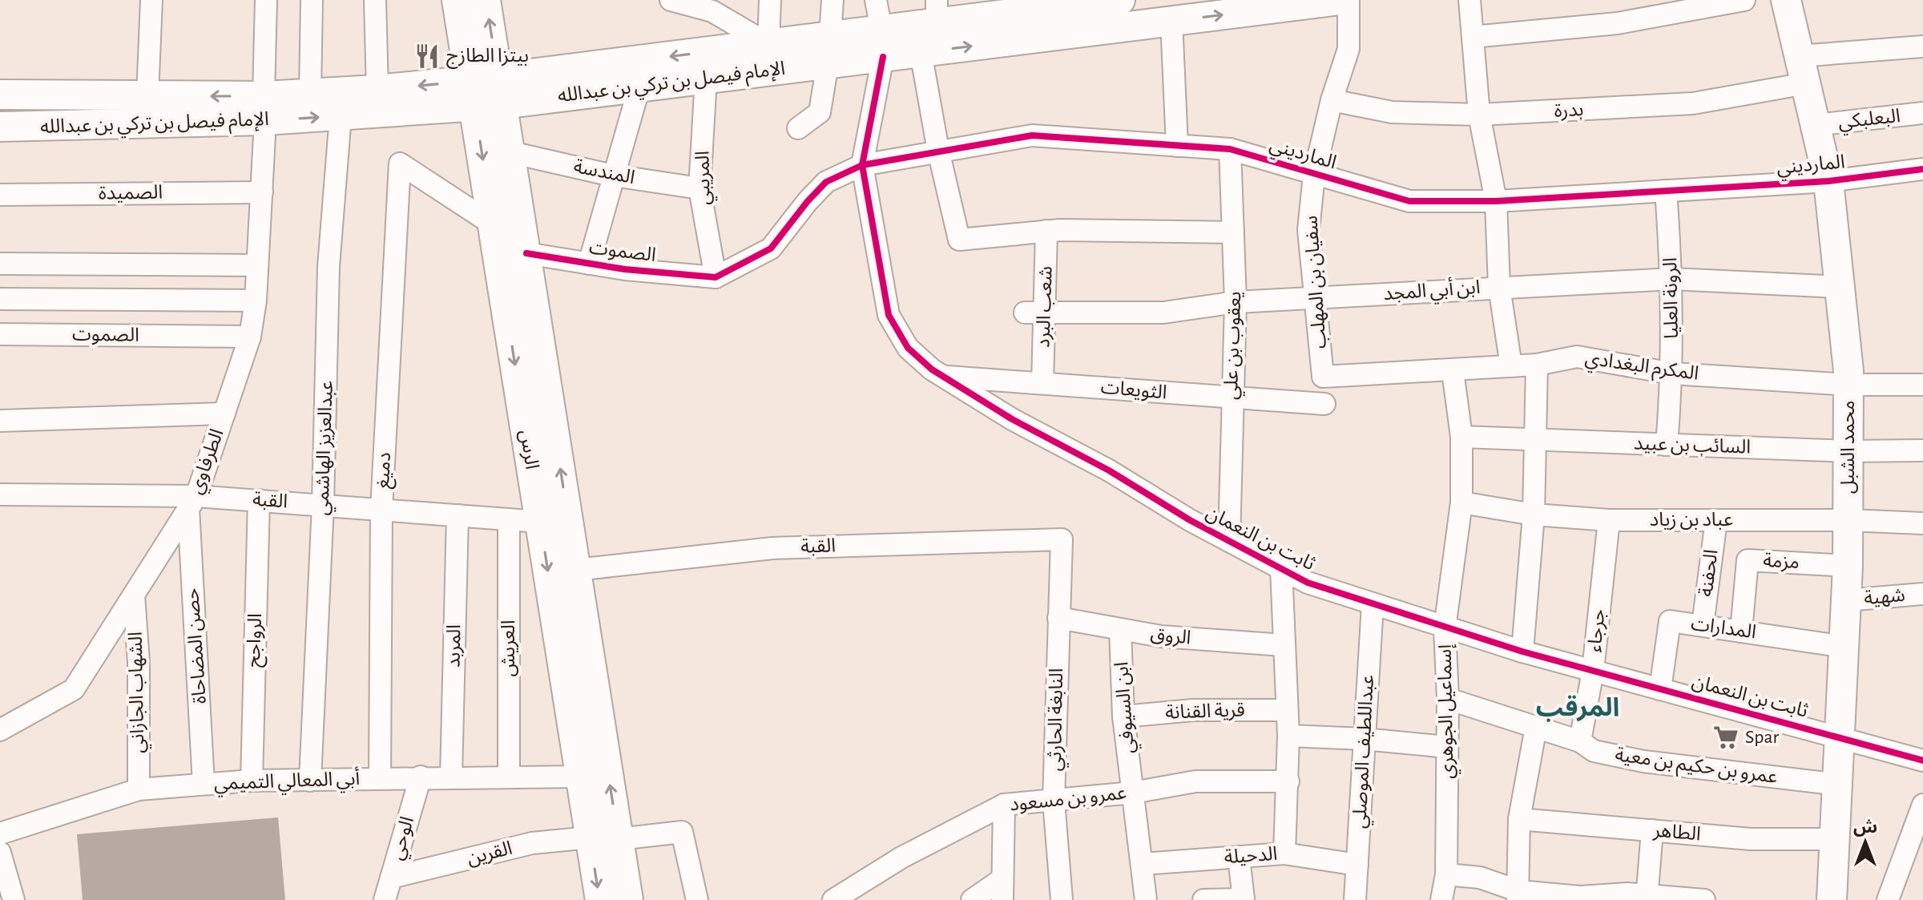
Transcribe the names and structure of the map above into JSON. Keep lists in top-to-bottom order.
{
  "streets": {
    "street": [
      "الإمام فيصل بن تركي بن عبدالله",
      "بدرة",
      "البعلبكي",
      "المارديني",
      "المندسة",
      "المريبي",
      "الصميدة",
      "الصموت",
      "سفيان بن المهلب",
      "ابن أبي المجد",
      "الرونة العليا",
      "شعب البرد",
      "يعقوب بن علي",
      "المكرم البغدادي",
      "الثويعات",
      "السائب بن عبيد",
      "محمد الشبل",
      "عبدالعزيز الهاشمي",
      "الرس",
      "الطرفاوي",
      "دميغ",
      "القبة",
      "عباد بن زياد",
      "ثابت بن النعمان",
      "مزمة",
      "الحفنة",
      "شهية",
      "المدارات",
      "جرجاء",
      "الروق",
      "الرواجح",
      "حصن المضاحاة",
      "المربد",
      "العريش",
      "الشهاب الجازاني",
      "ابن السيوفي",
      "قرية القنانة",
      "إسماعيل الجوهري",
      "النابغة الحارثي",
      "عبداللطيف الموصلي",
      "عمرو بن حكيم بن معية",
      "أبي المعالي التميمي",
      "عمرو بن مسعود",
      "الطاهر",
      "الوحي",
      "القرين",
      "الدحيلة"
    ]
  },
  "crossings": [
    ["الإمام فيصل بن تركي بن عبدالله", "المريبي"],
    ["الإمام فيصل بن تركي بن عبدالله", "عبدالعزيز الهاشمي"],
    ["الإمام فيصل بن تركي بن عبدالله", "الرس"],
    ["الإمام فيصل بن تركي بن عبدالله", "الطرفاوي"],
    ["الإمام فيصل بن تركي بن عبدالله", "ثابت بن النعمان"],
    ["بدرة", "سفيان بن المهلب"],
    ["بدرة", "محمد الشبل"],
    ["البعلبكي", "محمد الشبل"],
    ["المارديني", "المريبي"],
    ["المارديني", "الصموت"],
    ["المارديني", "سفيان بن المهلب"],
    ["المارديني", "الرونة العليا"],
    ["المارديني", "يعقوب بن علي"],
    ["المارديني", "محمد الشبل"],
    ["المارديني", "ثابت بن النعمان"],
    ["المندسة", "المريبي"],
    ["المندسة", "الرس"],
    ["المريبي", "الصموت"],
    ["الصميدة", "الطرفاوي"],
    ["الصموت", "الرس"],
    ["الصموت", "الطرفاوي"],
    ["سفيان بن المهلب", "ابن أبي المجد"],
    ["سفيان بن المهلب", "المكرم البغدادي"],
    ["ابن أبي المجد", "الرونة العليا"],
    ["ابن أبي المجد", "شعب البرد"],
    ["ابن أبي المجد", "يعقوب بن علي"],
    ["ابن أبي المجد", "محمد الشبل"],
    ["الرونة العليا", "المكرم البغدادي"],
    ["الرونة العليا", "السائب بن عبيد"],
    ["شعب البرد", "الثويعات"],
    ["يعقوب بن علي", "الثويعات"],
    ["يعقوب بن علي", "ثابت بن النعمان"],
    ["المكرم البغدادي", "محمد الشبل"],
    ["المكرم البغدادي", "إسماعيل الجوهري"],
    ["الثويعات", "ثابت بن النعمان"],
    ["السائب بن عبيد", "محمد الشبل"],
    ["السائب بن عبيد", "إسماعيل الجوهري"],
    ["محمد الشبل", "عباد بن زياد"],
    ["محمد الشبل", "ثابت بن النعمان"],
    ["محمد الشبل", "مزمة"],
    ["محمد الشبل", "شهية"],
    ["محمد الشبل", "المدارات"],
    ["محمد الشبل", "عمرو بن حكيم بن معية"],
    ["محمد الشبل", "الطاهر"],
    ["عبدالعزيز الهاشمي", "القبة"],
    ["عبدالعزيز الهاشمي", "أبي المعالي التميمي"],
    ["الرس", "دميغ"],
    ["الرس", "القبة"],
    ["الرس", "أبي المعالي التميمي"],
    ["الرس", "القرين"],
    ["الطرفاوي", "القبة"],
    ["الطرفاوي", "حصن المضاحاة"],
    ["الطرفاوي", "الشهاب الجازاني"],
    ["دميغ", "القبة"],
    ["دميغ", "أبي المعالي التميمي"],
    ["القبة", "الرواجح"],
    ["القبة", "حصن المضاحاة"],
    ["القبة", "المربد"],
    ["القبة", "العريش"],
    ["القبة", "النابغة الحارثي"],
    ["عباد بن زياد", "الحفنة"],
    ["عباد بن زياد", "جرجاء"],
    ["عباد بن زياد", "إسماعيل الجوهري"],
    ["ثابت بن النعمان", "المدارات"],
    ["ثابت بن النعمان", "جرجاء"],
    ["ثابت بن النعمان", "إسماعيل الجوهري"],
    ["ثابت بن النعمان", "عبداللطيف الموصلي"],
    ["مزمة", "المدارات"],
    ["الحفنة", "المدارات"],
    ["جرجاء", "عمرو بن حكيم بن معية"],
    ["الروق", "ابن السيوفي"],
    ["الروق", "النابغة الحارثي"],
    ["الرواجح", "أبي المعالي التميمي"],
    ["حصن المضاحاة", "أبي المعالي التميمي"],
    ["المربد", "أبي المعالي التميمي"],
    ["العريش", "أبي المعالي التميمي"],
    ["الشهاب الجازاني", "أبي المعالي التميمي"],
    ["ابن السيوفي", "قرية القنانة"],
    ["ابن السيوفي", "عمرو بن مسعود"],
    ["ابن السيوفي", "الدحيلة"],
    ["إسماعيل الجوهري", "عمرو بن حكيم بن معية"],
    ["النابغة الحارثي", "عمرو بن مسعود"],
    ["عبداللطيف الموصلي", "الدحيلة"],
    ["أبي المعالي التميمي", "الوحي"],
    ["الوحي", "القرين"]
  ],
  "districts": ["المرقب"],
  "places": {
    "restaurant": ["بيتزا الطازج"],
    "supermarket": ["Spar"]
  },
  "north": "top"
}
